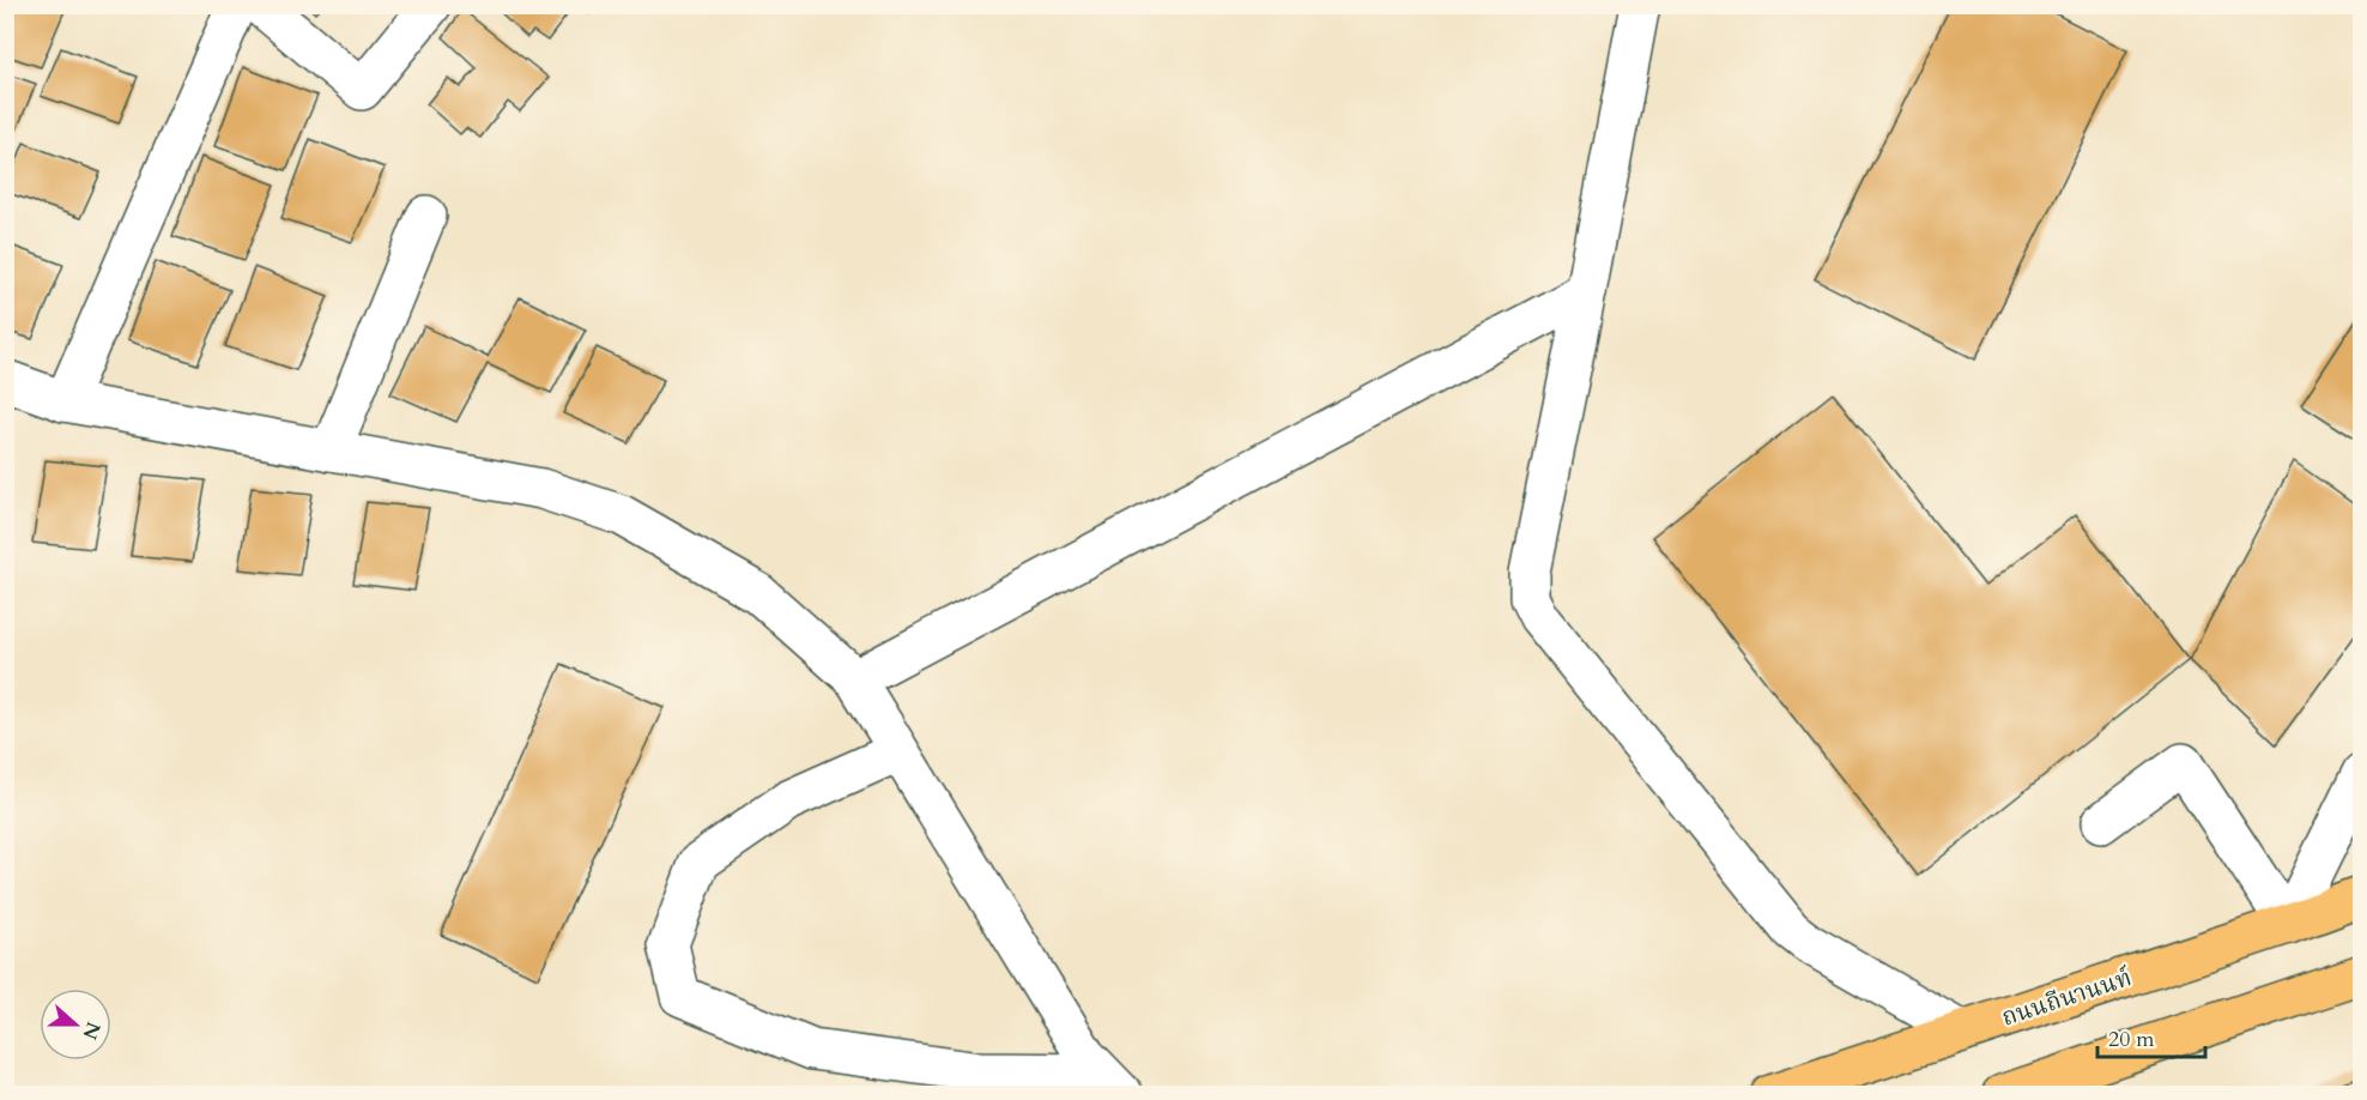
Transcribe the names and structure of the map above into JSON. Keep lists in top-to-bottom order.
{
  "streets": {
    "main road": ["ถนนถีนานนท์"]
  },
  "scale_bar": "20 m",
  "north": "right"
}
